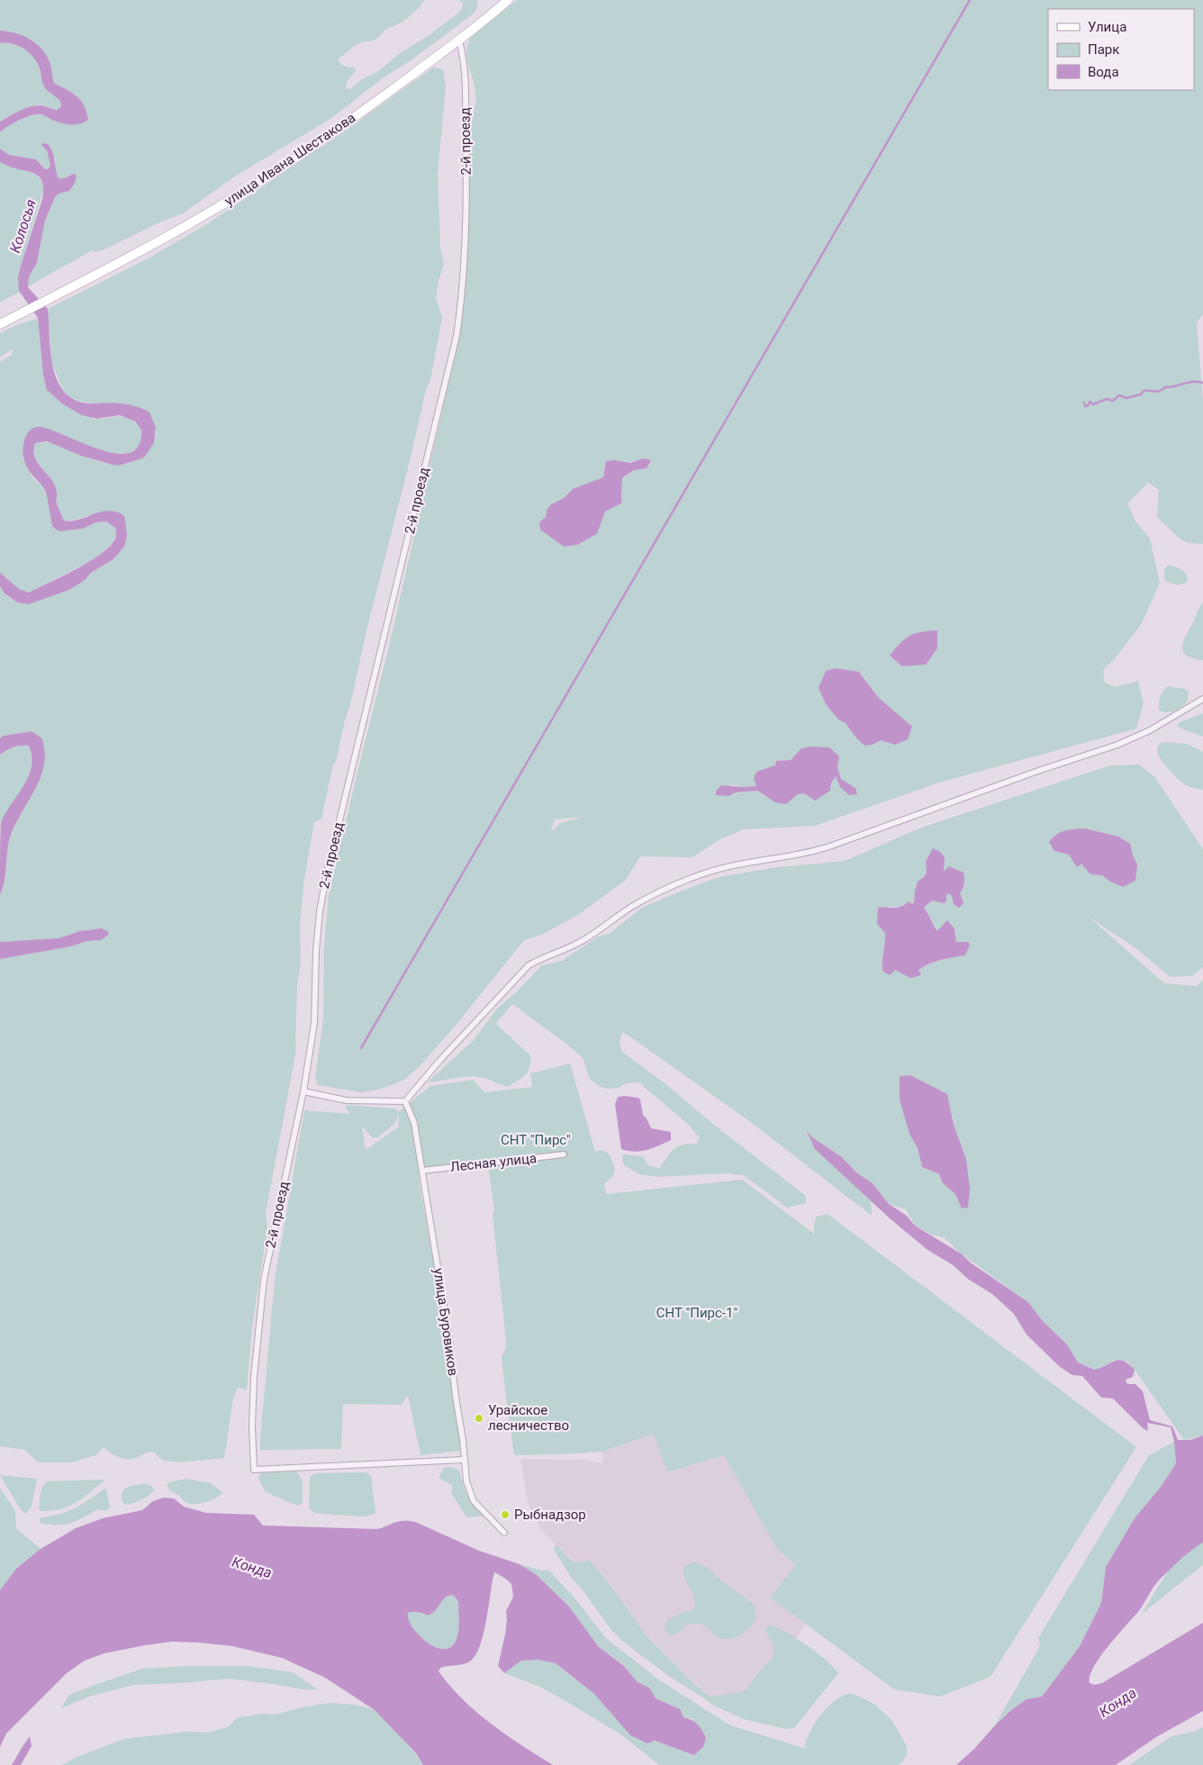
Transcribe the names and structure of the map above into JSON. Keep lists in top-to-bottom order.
{
  "streets": {
    "main road": ["улица Ивана Шестакова"],
    "street": ["2-й проезд", "Лесная улица", "улица Буровиков"]
  },
  "crossings": [
    ["2-й проезд", "улица Ивана Шестакова"],
    ["2-й проезд", "улица Буровиков"],
    ["Лесная улица", "улица Буровиков"]
  ],
  "water": ["Колосья", "Конда"],
  "parks": ["СНТ \"Пирс\"", "СНТ \"Пирс-1\""],
  "places": ["Урайское лесничество", "Рыбнадзор"],
  "legend": ["Улица", "Парк", "Вода"]
}
